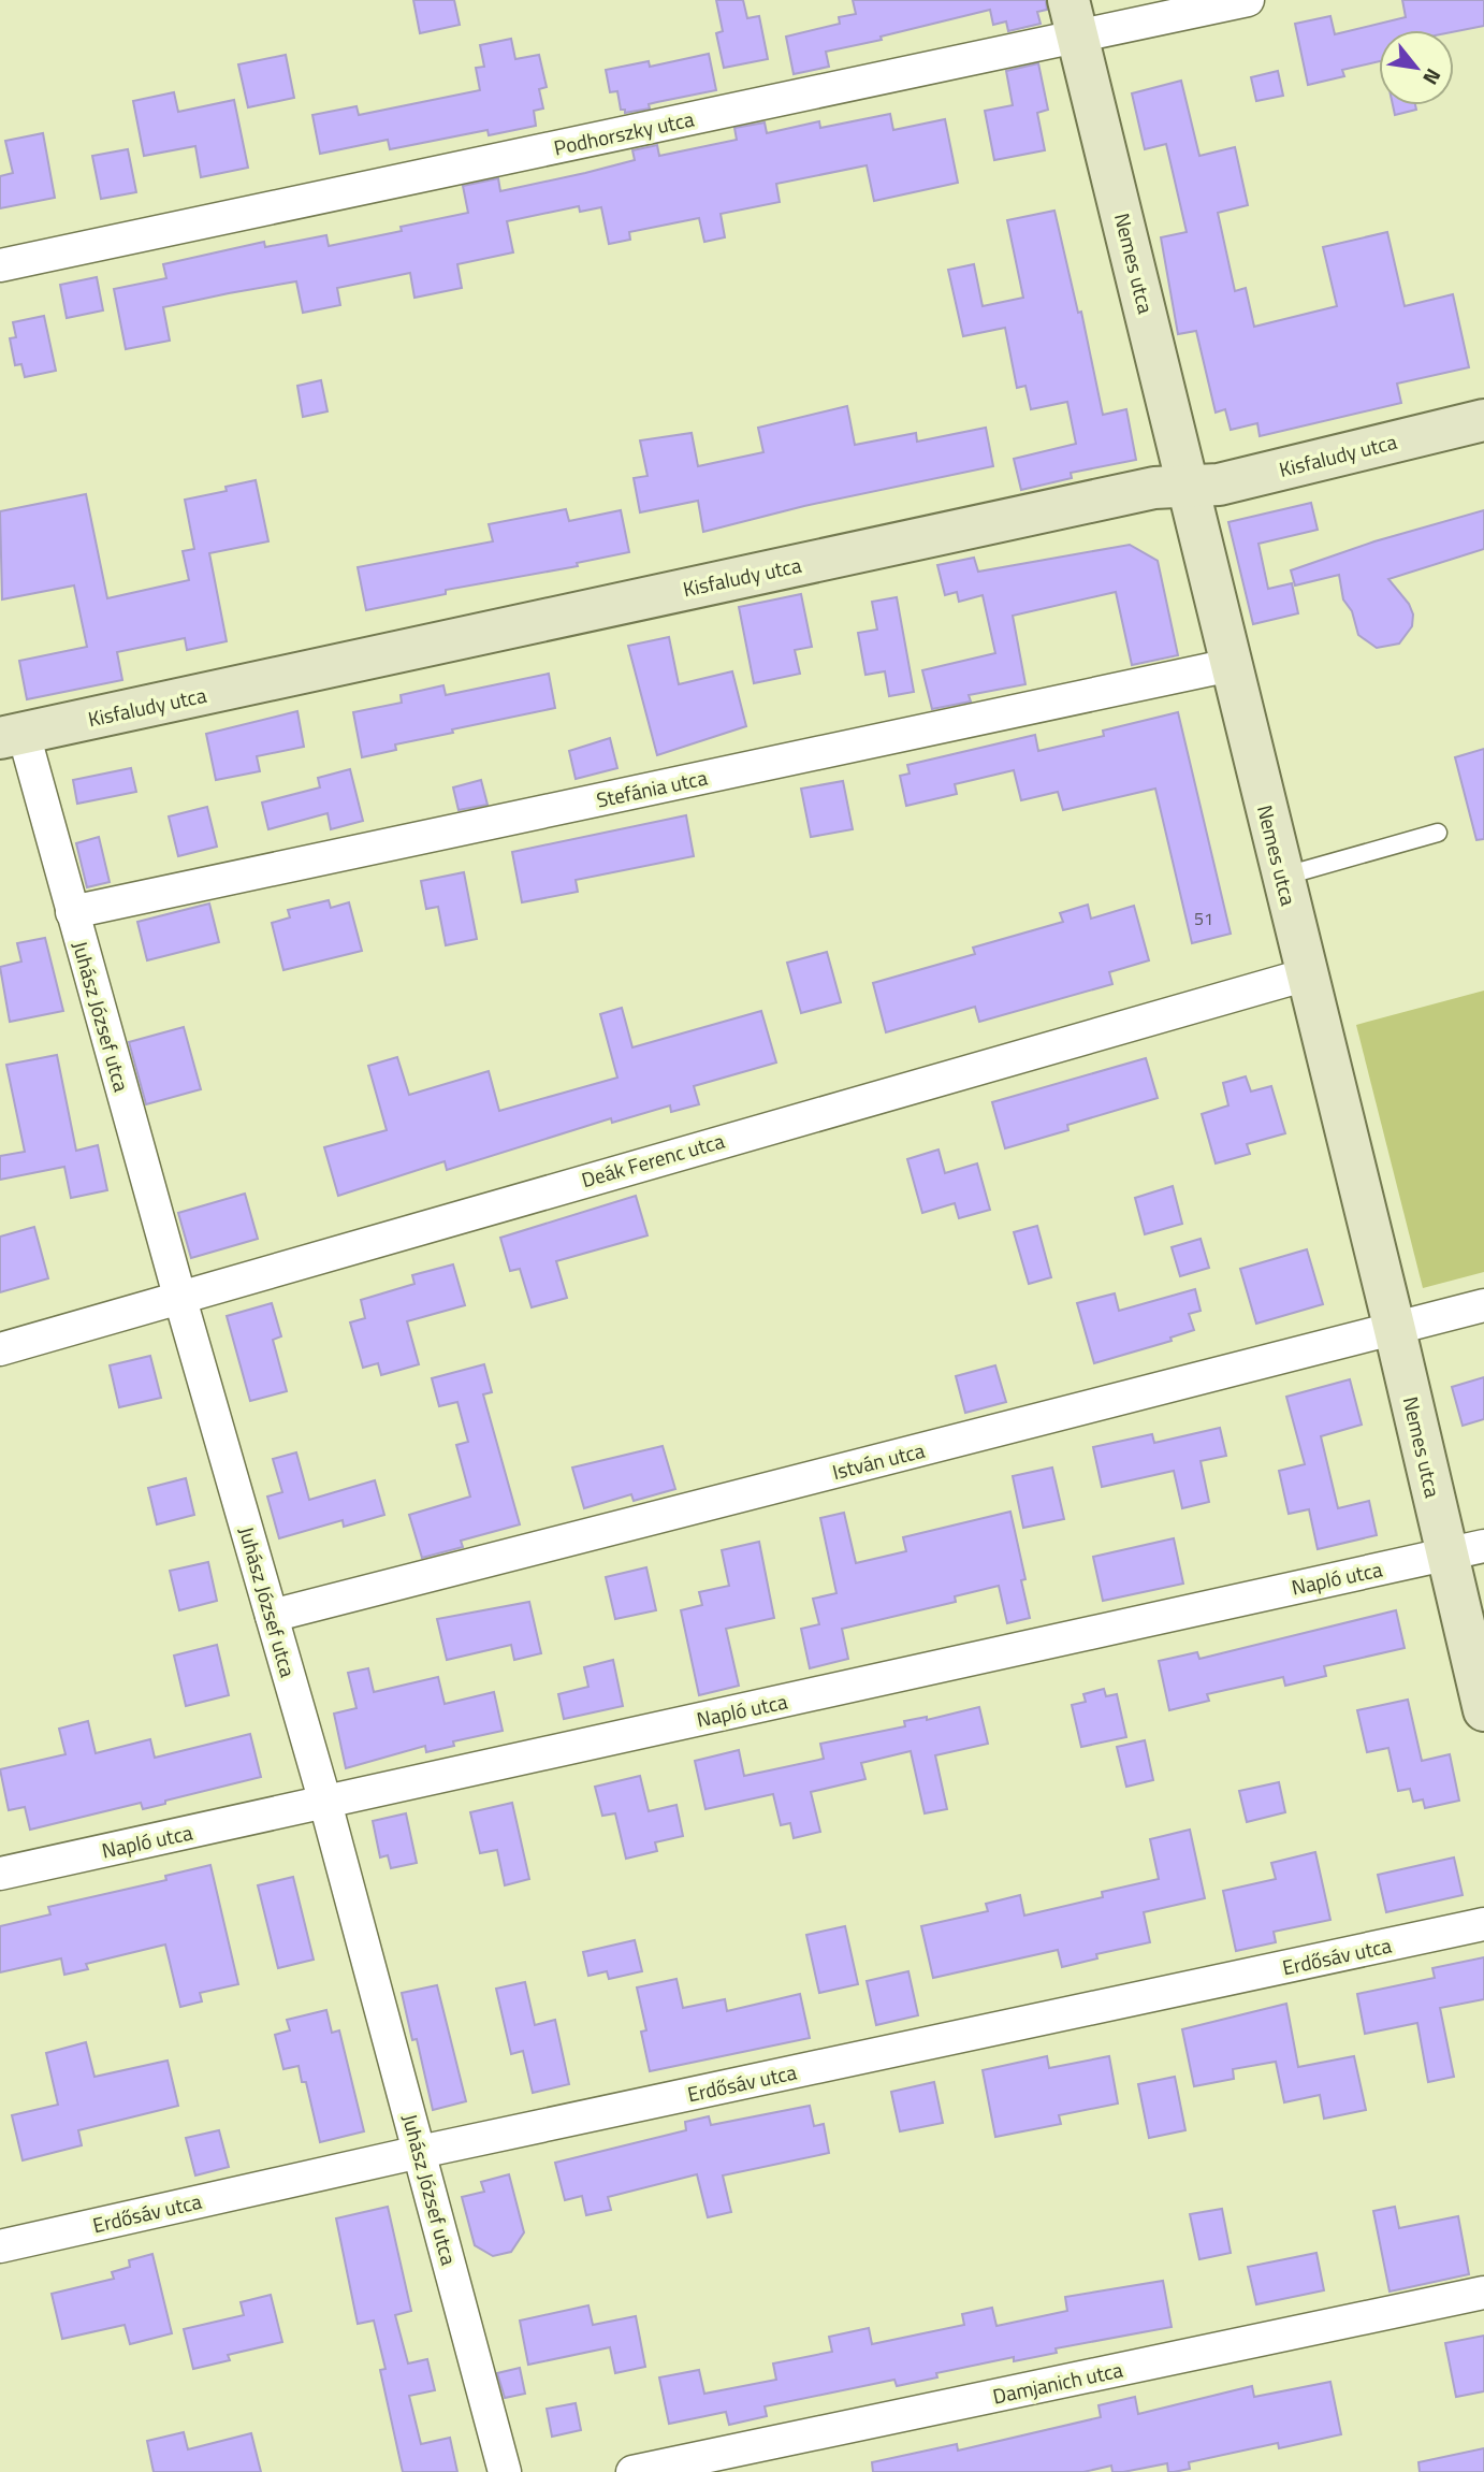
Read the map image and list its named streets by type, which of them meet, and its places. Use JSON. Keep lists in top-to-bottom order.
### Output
{
  "streets": {
    "street": [
      "Podhorszky utca",
      "Nemes utca",
      "Kisfaludy utca",
      "Stefánia utca",
      "Juhász József utca",
      "Deák Ferenc utca",
      "István utca",
      "Napló utca",
      "Erdősáv utca",
      "Damjanich utca"
    ]
  },
  "crossings": [
    ["Podhorszky utca", "Nemes utca"],
    ["Nemes utca", "Kisfaludy utca"],
    ["Nemes utca", "Stefánia utca"],
    ["Nemes utca", "Deák Ferenc utca"],
    ["Nemes utca", "István utca"],
    ["Nemes utca", "Napló utca"],
    ["Kisfaludy utca", "Juhász József utca"],
    ["Stefánia utca", "Juhász József utca"],
    ["Juhász József utca", "Deák Ferenc utca"],
    ["Juhász József utca", "István utca"],
    ["Juhász József utca", "Napló utca"],
    ["Juhász József utca", "Erdősáv utca"]
  ],
  "house_numbers": ["51"],
  "north": "bottom right"
}
